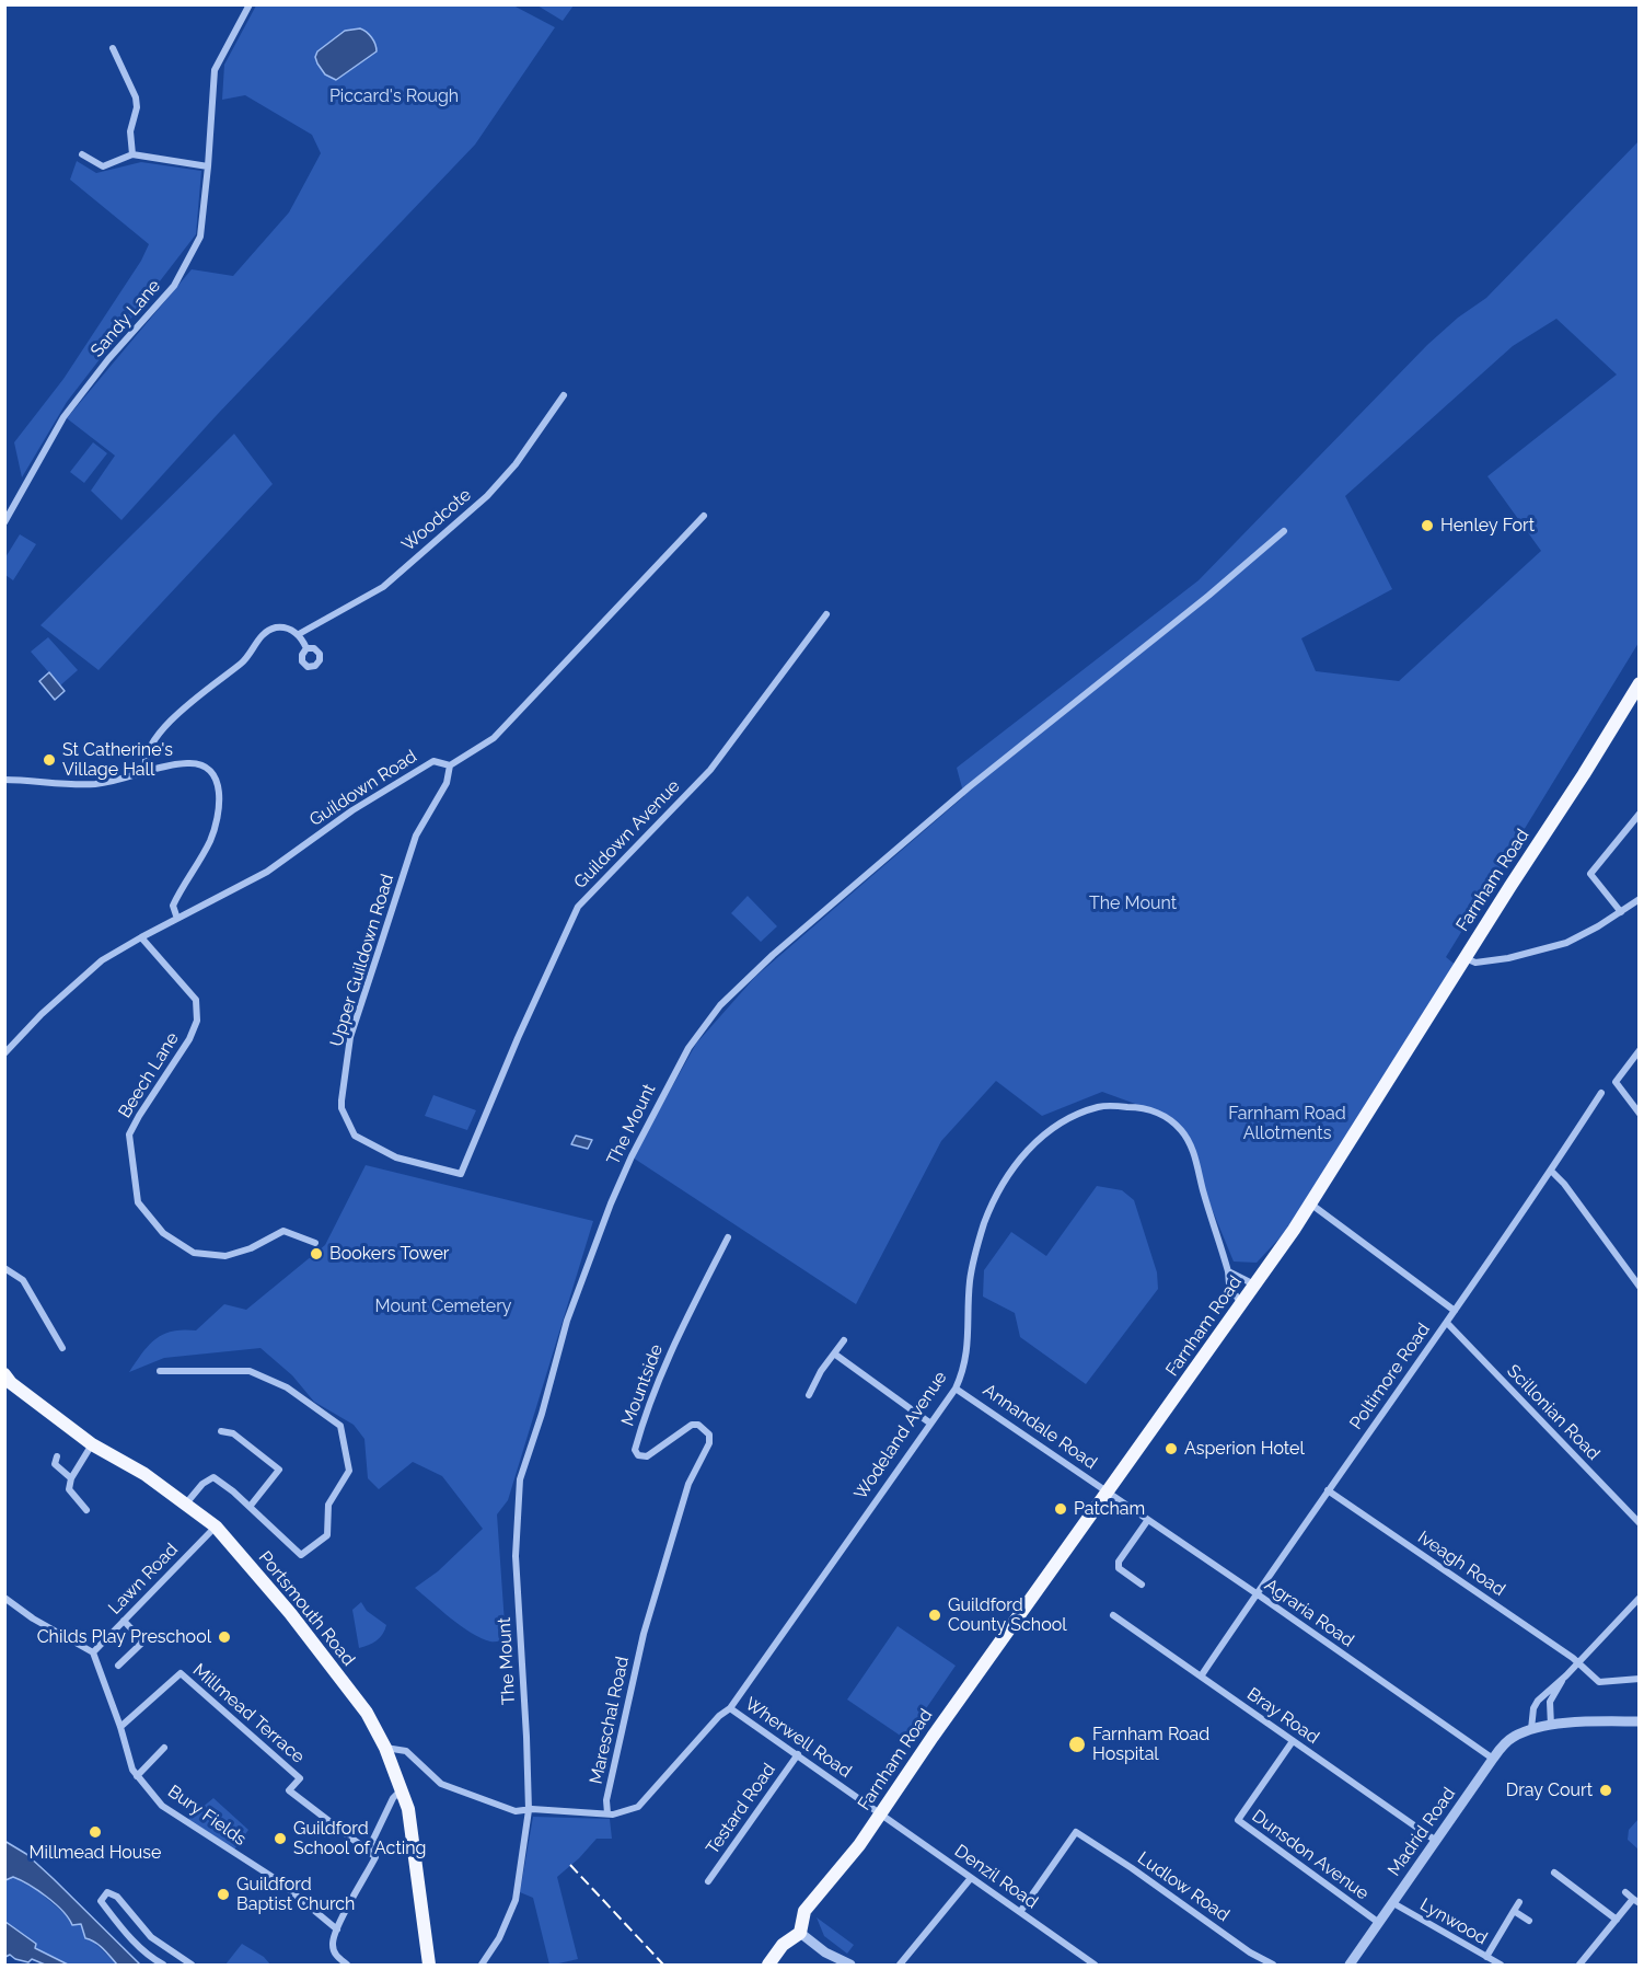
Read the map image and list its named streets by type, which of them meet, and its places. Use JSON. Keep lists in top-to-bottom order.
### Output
{
  "streets": {
    "main road": ["Farnham Road", "Portsmouth Road"],
    "street": [
      "Sandy Lane",
      "Woodcote",
      "Guildown Road",
      "Guildown Avenue",
      "Upper Guildown Road",
      "Beech Lane",
      "The Mount",
      "Poltimore Road",
      "Mountside",
      "Scillonian Road",
      "Annandale Road",
      "Wodeland Avenue",
      "Iveagh Road",
      "Lawn Road",
      "Agraria Road",
      "Millmead Terrace",
      "Bray Road",
      "Mareschal Road",
      "Wherwell Road",
      "Testard Road",
      "Bury Fields",
      "Madrid Road",
      "Dunsdon Avenue",
      "Denzil Road",
      "Ludlow Road",
      "Lynwood"
    ]
  },
  "crossings": [
    ["Guildown Road", "Upper Guildown Road"],
    ["Guildown Road", "Beech Lane"],
    ["Guildown Avenue", "Upper Guildown Road"],
    ["Farnham Road", "Annandale Road"],
    ["Farnham Road", "Wodeland Avenue"],
    ["Farnham Road", "Agraria Road"],
    ["Farnham Road", "Wherwell Road"],
    ["Farnham Road", "Denzil Road"],
    ["The Mount", "Wodeland Avenue"],
    ["Poltimore Road", "Scillonian Road"],
    ["Poltimore Road", "Iveagh Road"],
    ["Poltimore Road", "Agraria Road"],
    ["Poltimore Road", "Bray Road"],
    ["Mountside", "Mareschal Road"],
    ["Annandale Road", "Wodeland Avenue"],
    ["Annandale Road", "Agraria Road"],
    ["Wodeland Avenue", "Portsmouth Road"],
    ["Wodeland Avenue", "Mareschal Road"],
    ["Wodeland Avenue", "Wherwell Road"],
    ["Lawn Road", "Portsmouth Road"],
    ["Lawn Road", "Bury Fields"],
    ["Agraria Road", "Madrid Road"],
    ["Millmead Terrace", "Bury Fields"],
    ["Bray Road", "Madrid Road"],
    ["Bray Road", "Dunsdon Avenue"],
    ["Wherwell Road", "Testard Road"],
    ["Wherwell Road", "Denzil Road"],
    ["Madrid Road", "Dunsdon Avenue"],
    ["Madrid Road", "Lynwood"],
    ["Denzil Road", "Ludlow Road"]
  ],
  "parks": [
    "Piccard's Rough",
    "The Mount",
    "Farnham Road Allotments",
    "Mount Cemetery"
  ],
  "places": [
    "Henley Fort",
    "St Catherine's Village Hall",
    "Bookers Tower",
    "Asperion Hotel",
    "Patcham",
    "Guildford County School",
    "Childs Play Preschool",
    "Farnham Road Hospital",
    "Dray Court",
    "Millmead House",
    "Guildford School of Acting",
    "Guildford Baptist Church"
  ]
}
